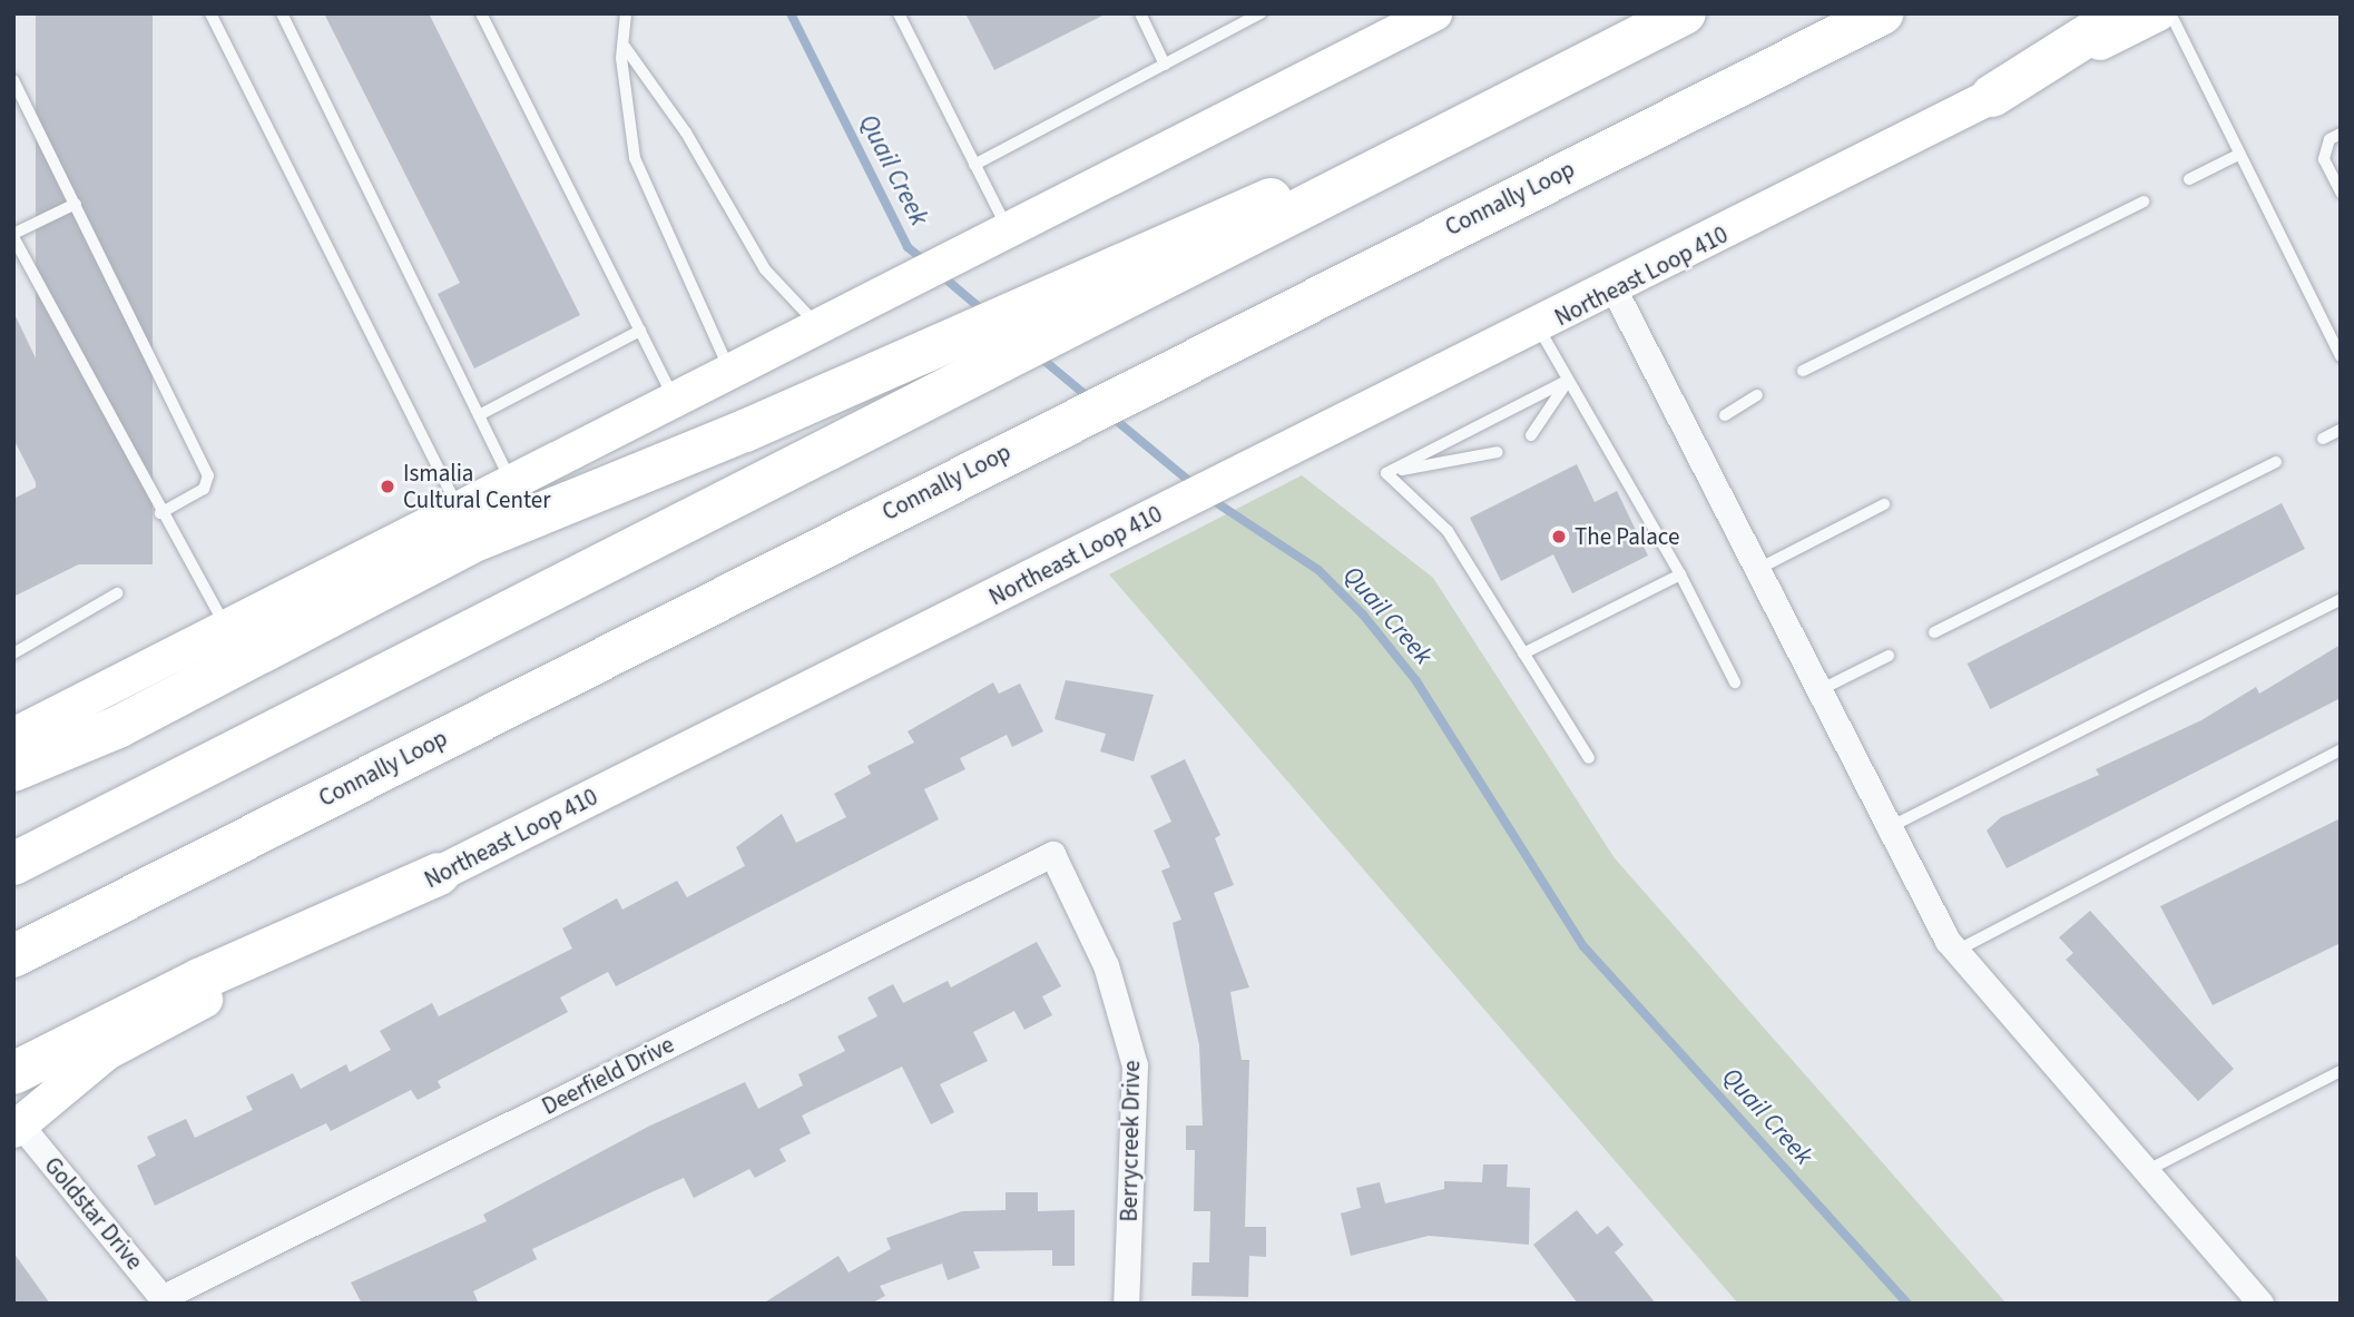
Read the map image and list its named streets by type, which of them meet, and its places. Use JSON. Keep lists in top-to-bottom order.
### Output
{
  "streets": {
    "highway": ["Connally Loop"],
    "main road": ["Northeast Loop 410"],
    "street": ["Deerfield Drive", "Berrycreek Drive", "Goldstar Drive"]
  },
  "crossings": [
    ["Northeast Loop 410", "Goldstar Drive"],
    ["Deerfield Drive", "Berrycreek Drive"],
    ["Deerfield Drive", "Goldstar Drive"]
  ],
  "water": ["Quail Creek"],
  "places": ["Ismalia Cultural Center", "The Palace"]
}
